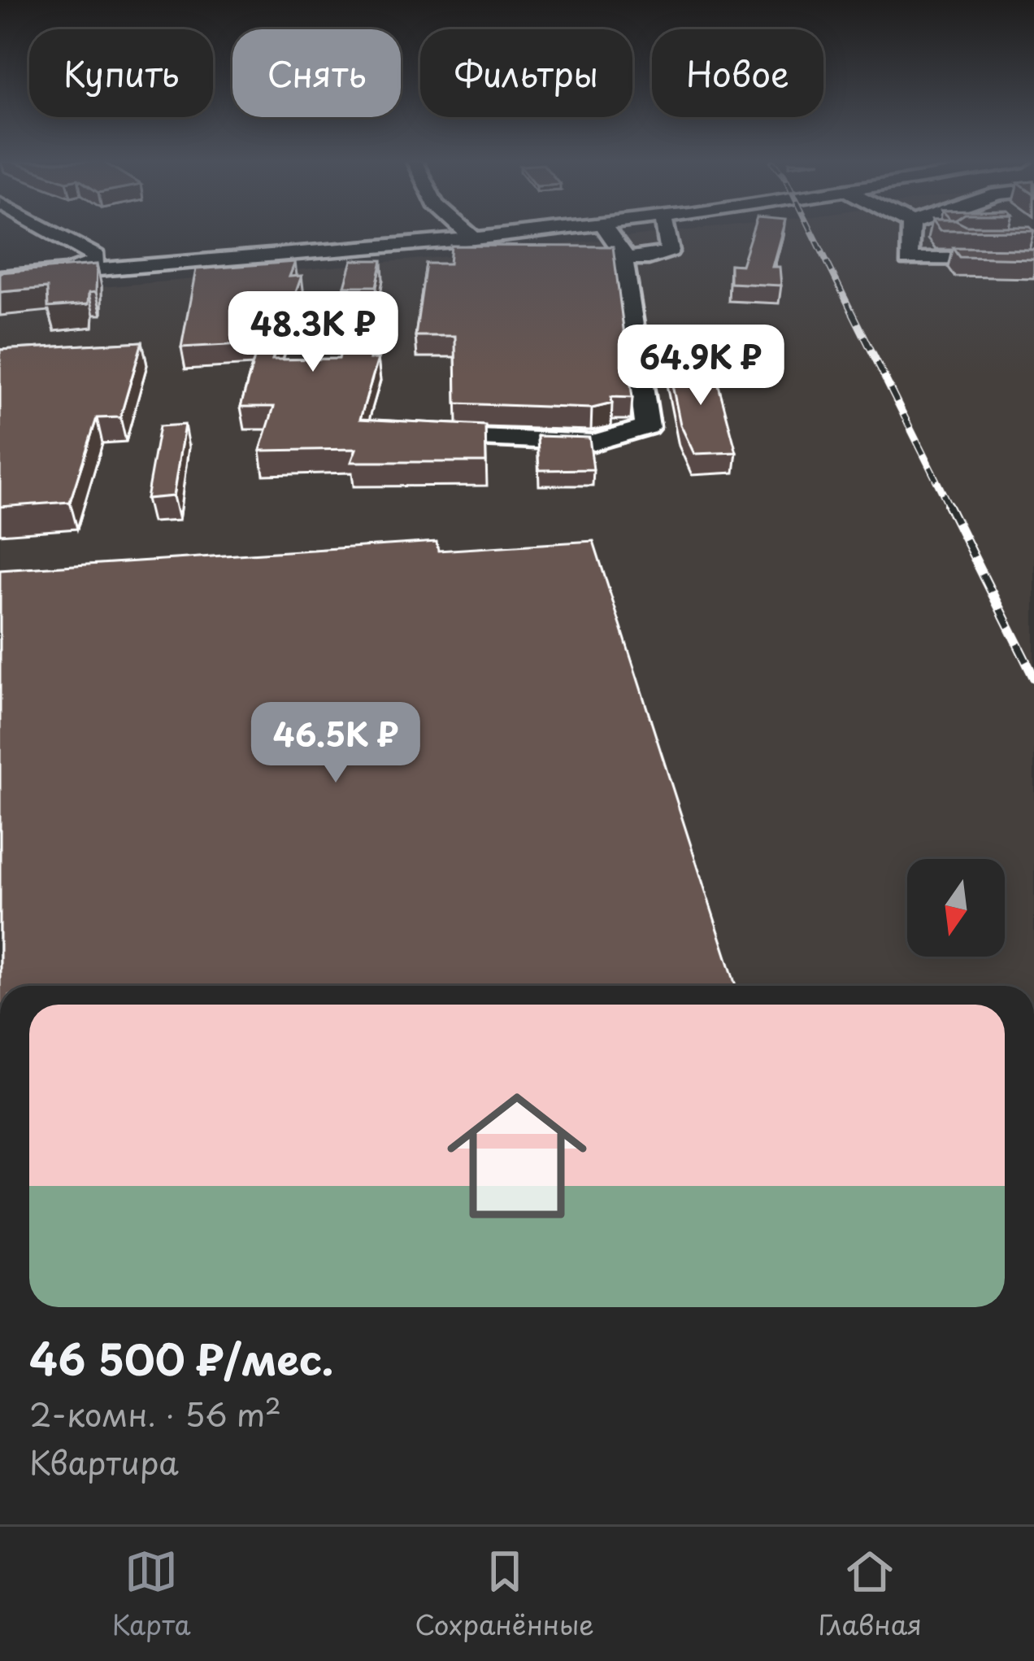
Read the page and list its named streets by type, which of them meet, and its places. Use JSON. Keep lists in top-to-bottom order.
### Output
{
  "north": "bottom",
  "page": {
    "chip": [
      "Купить",
      "Снять",
      "Фильтры",
      "Новое"
    ],
    "price": ["48.3K ₽", "64.9K ₽", "46.5K ₽"],
    "list": [
      {
        "name": "46 500 ₽/мес.",
        "note": "2-комн. · 56 m² · Квартира"
      }
    ],
    "tabs": ["Карта", "Сохранённые", "Главная"]
  }
}
